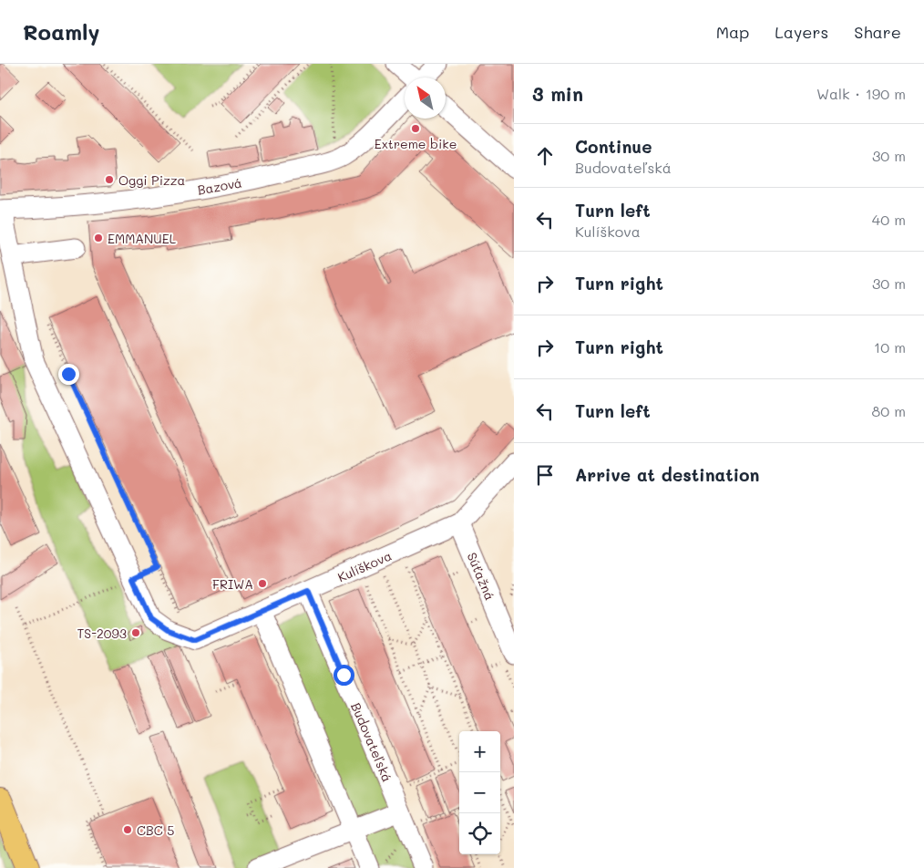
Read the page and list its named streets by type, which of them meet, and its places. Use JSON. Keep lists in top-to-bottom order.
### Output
{
  "streets": {
    "street": [
      "Bazová",
      "Kulíškova",
      "Súťažná",
      "Budovateľská"
    ]
  },
  "crossings": [
    ["Kulíškova", "Súťažná"],
    ["Kulíškova", "Budovateľská"]
  ],
  "places": [
    "Extreme bike",
    "Oggi Pizza",
    "EMMANUEL",
    "FRIWA",
    "TS-2093",
    "CBC 5"
  ],
  "north": "top left",
  "page": {
    "header": "Roamly",
    "nav": ["Map", "Layers", "Share"],
    "heading": ["3 min", "Walk · 190 m"],
    "list": [
      ["Continue", "Budovateľská", "30 m"],
      ["Turn left", "Kulíškova", "40 m"],
      ["Turn right", "30 m"],
      ["Turn right", "10 m"],
      ["Turn left", "80 m"],
      "Arrive at destination"
    ],
    "map_buttons": ["+", "−"]
  }
}
